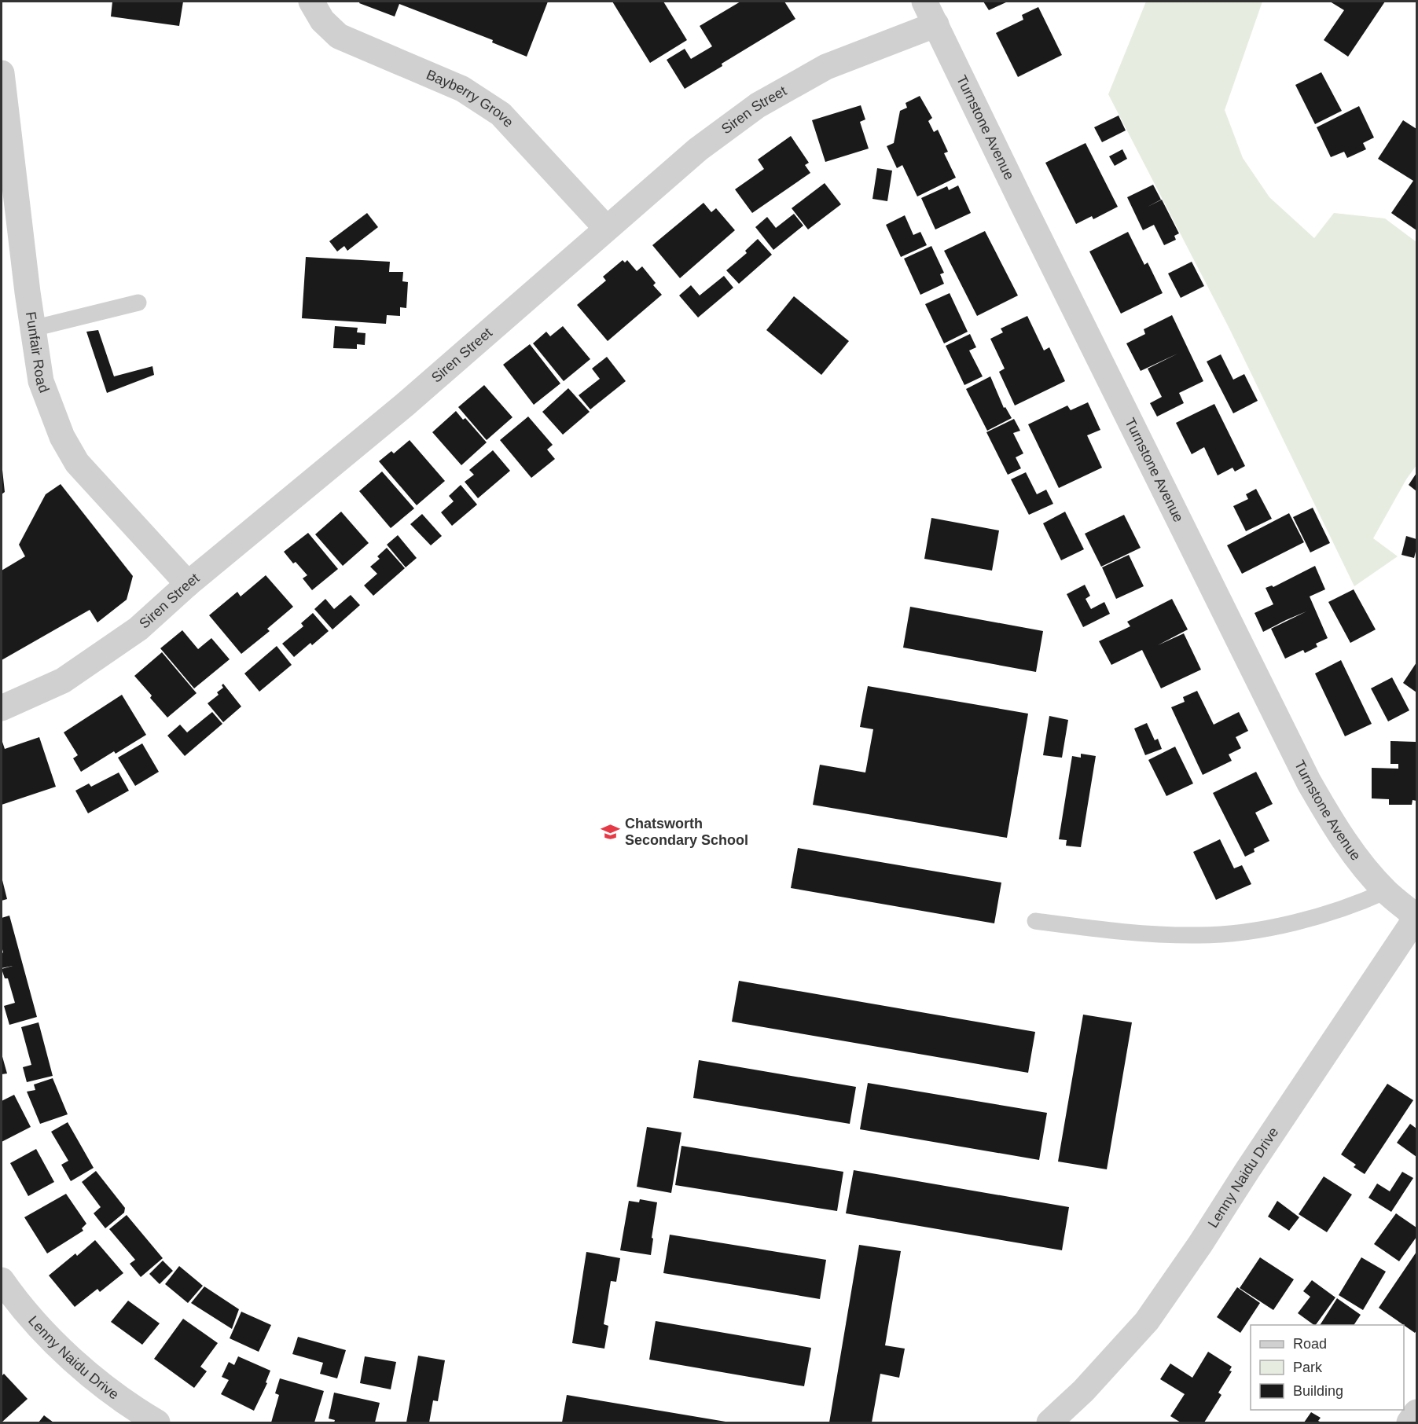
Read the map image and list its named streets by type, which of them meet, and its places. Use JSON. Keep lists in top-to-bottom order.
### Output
{
  "streets": {
    "street": [
      "Bayberry Grove",
      "Siren Street",
      "Turnstone Avenue",
      "Funfair Road",
      "Lenny Naidu Drive"
    ]
  },
  "crossings": [
    ["Bayberry Grove", "Siren Street"],
    ["Siren Street", "Turnstone Avenue"],
    ["Siren Street", "Funfair Road"],
    ["Turnstone Avenue", "Lenny Naidu Drive"]
  ],
  "places": {
    "school or university": ["Chatsworth Secondary School"]
  },
  "legend": ["Road", "Park", "Building"]
}
